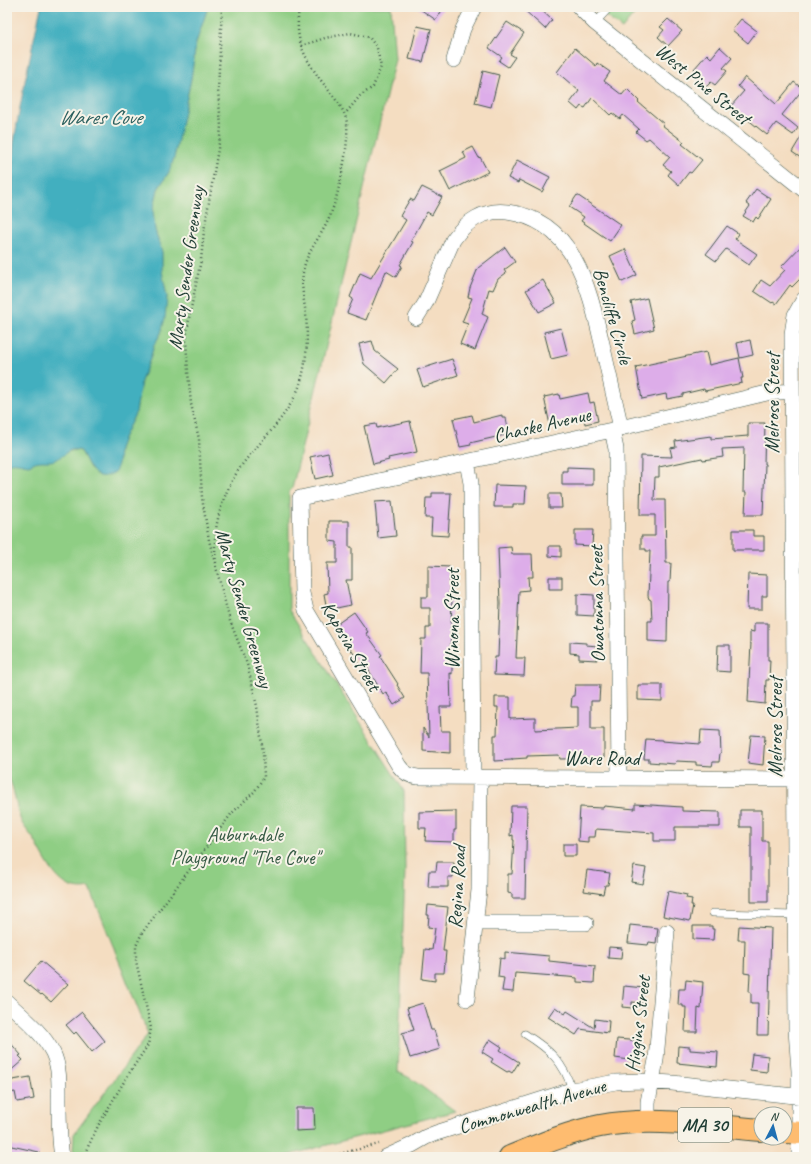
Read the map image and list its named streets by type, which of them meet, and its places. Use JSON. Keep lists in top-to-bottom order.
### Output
{
  "streets": {
    "main road": ["Commonwealth Avenue", "MA 30"],
    "street": [
      "West Pine Street",
      "Bencliffe Circle",
      "Melrose Street",
      "Chaske Avenue",
      "Owatonna Street",
      "Winona Street",
      "Kaposia Street",
      "Ware Road",
      "Regina Road",
      "Higgins Street"
    ],
    "path": ["Marty Sender Greenway"]
  },
  "crossings": [
    ["Bencliffe Circle", "Chaske Avenue"],
    ["Bencliffe Circle", "Owatonna Street"],
    ["Melrose Street", "Chaske Avenue"],
    ["Melrose Street", "Ware Road"],
    ["Melrose Street", "Commonwealth Avenue"],
    ["Chaske Avenue", "Owatonna Street"],
    ["Chaske Avenue", "Winona Street"],
    ["Chaske Avenue", "Kaposia Street"],
    ["Owatonna Street", "Ware Road"],
    ["Winona Street", "Ware Road"],
    ["Winona Street", "Regina Road"],
    ["Kaposia Street", "Ware Road"],
    ["Ware Road", "Regina Road"],
    ["Higgins Street", "Commonwealth Avenue"]
  ],
  "water": ["Wares Cove"],
  "parks": ["Auburndale Playground \"The Cove\""],
  "north": "top"
}
